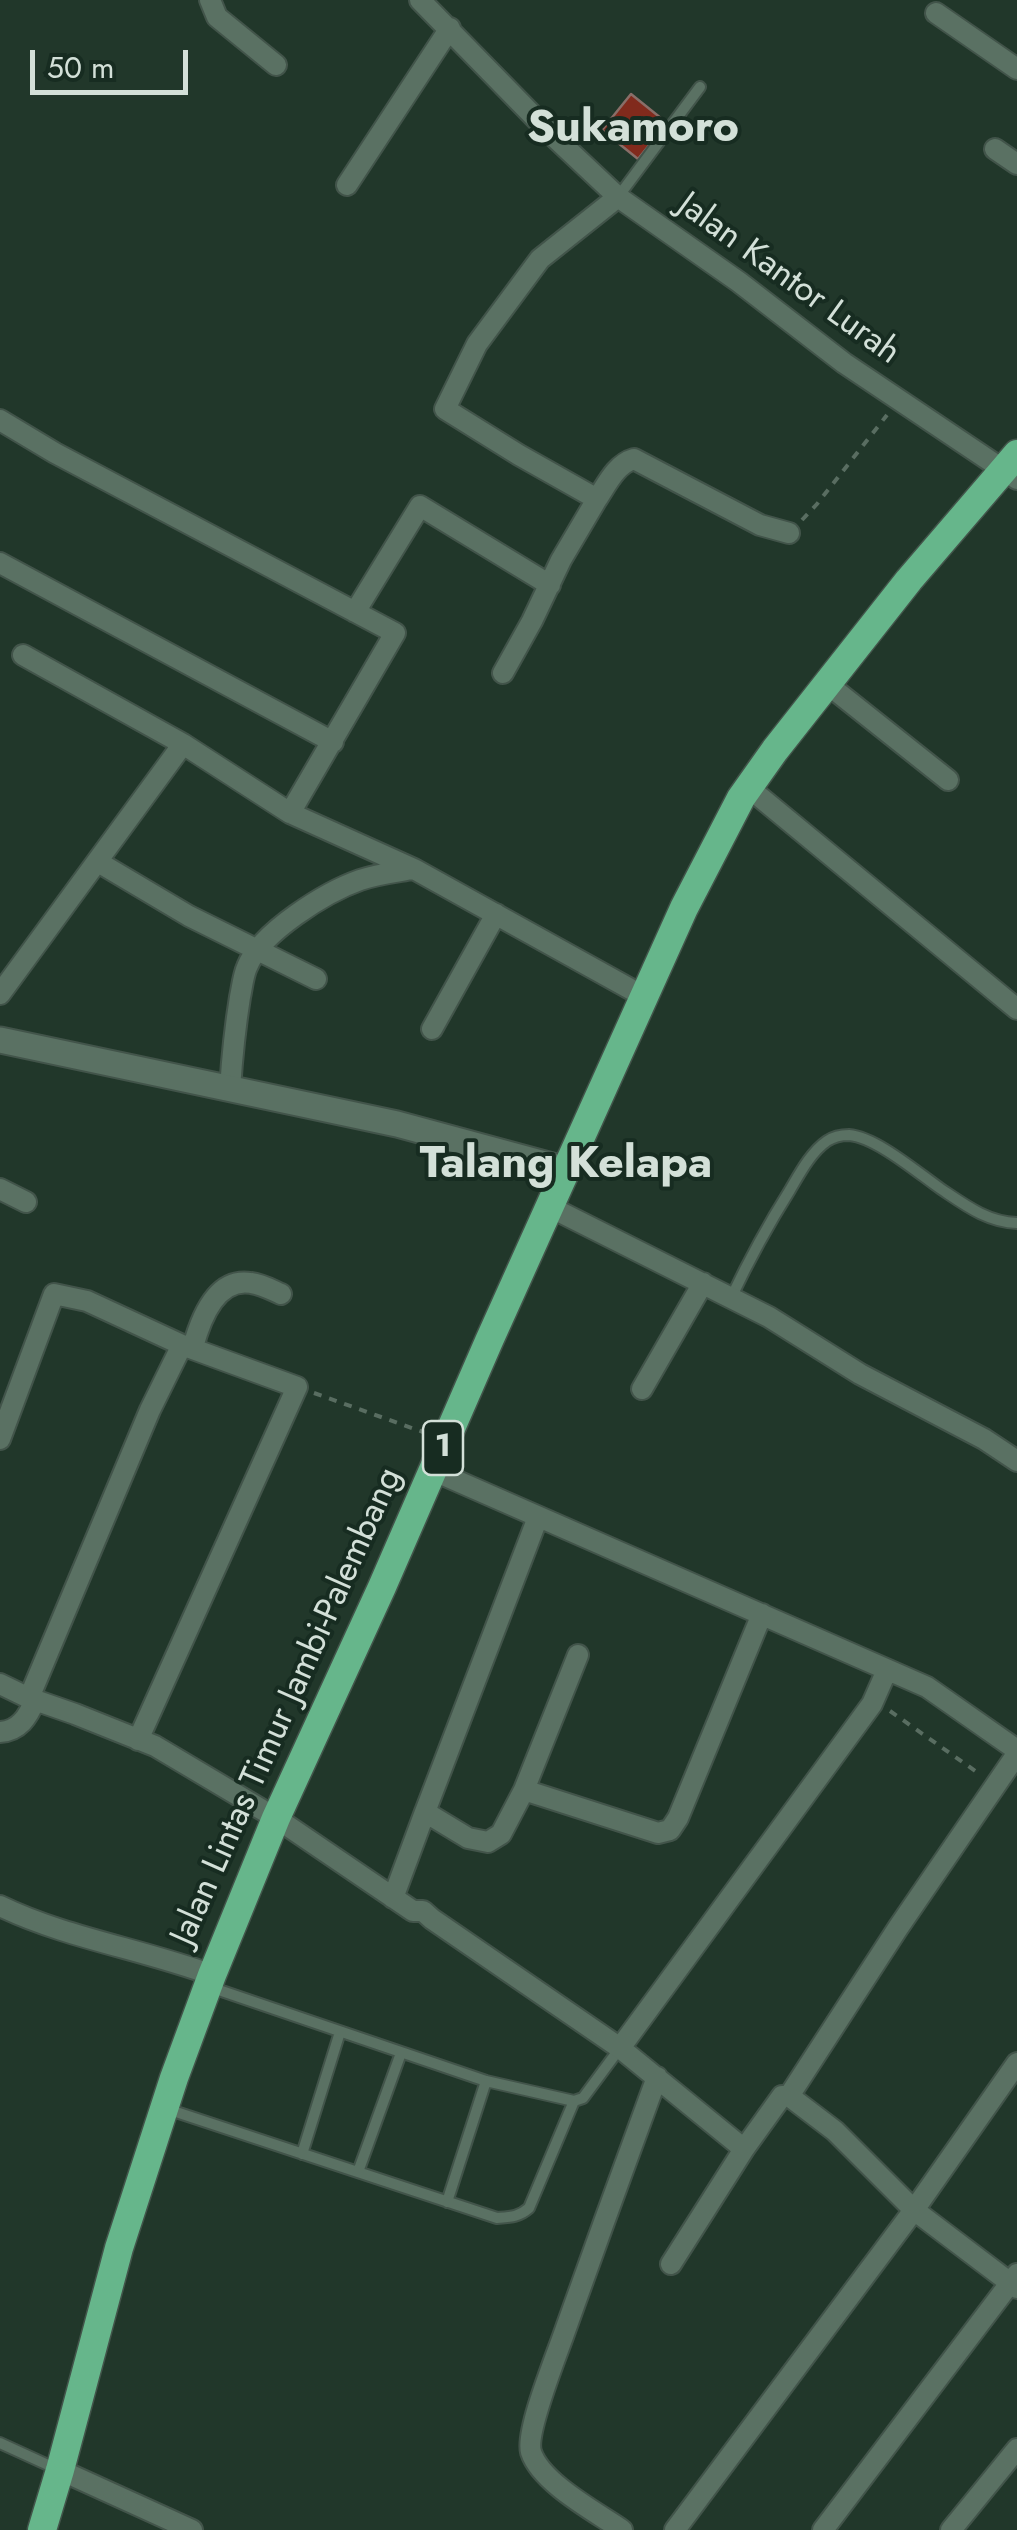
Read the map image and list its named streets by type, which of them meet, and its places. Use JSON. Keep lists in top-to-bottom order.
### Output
{
  "streets": {
    "highway": ["1", "Jalan Lintas Timur Jambi-Palembang"],
    "street": ["Jalan Kantor Lurah"]
  },
  "crossings": [
    ["Jalan Kantor Lurah", "Jalan Lintas Timur Jambi-Palembang"]
  ],
  "districts": ["Sukamoro", "Talang Kelapa"],
  "scale_bar": "50 m"
}
